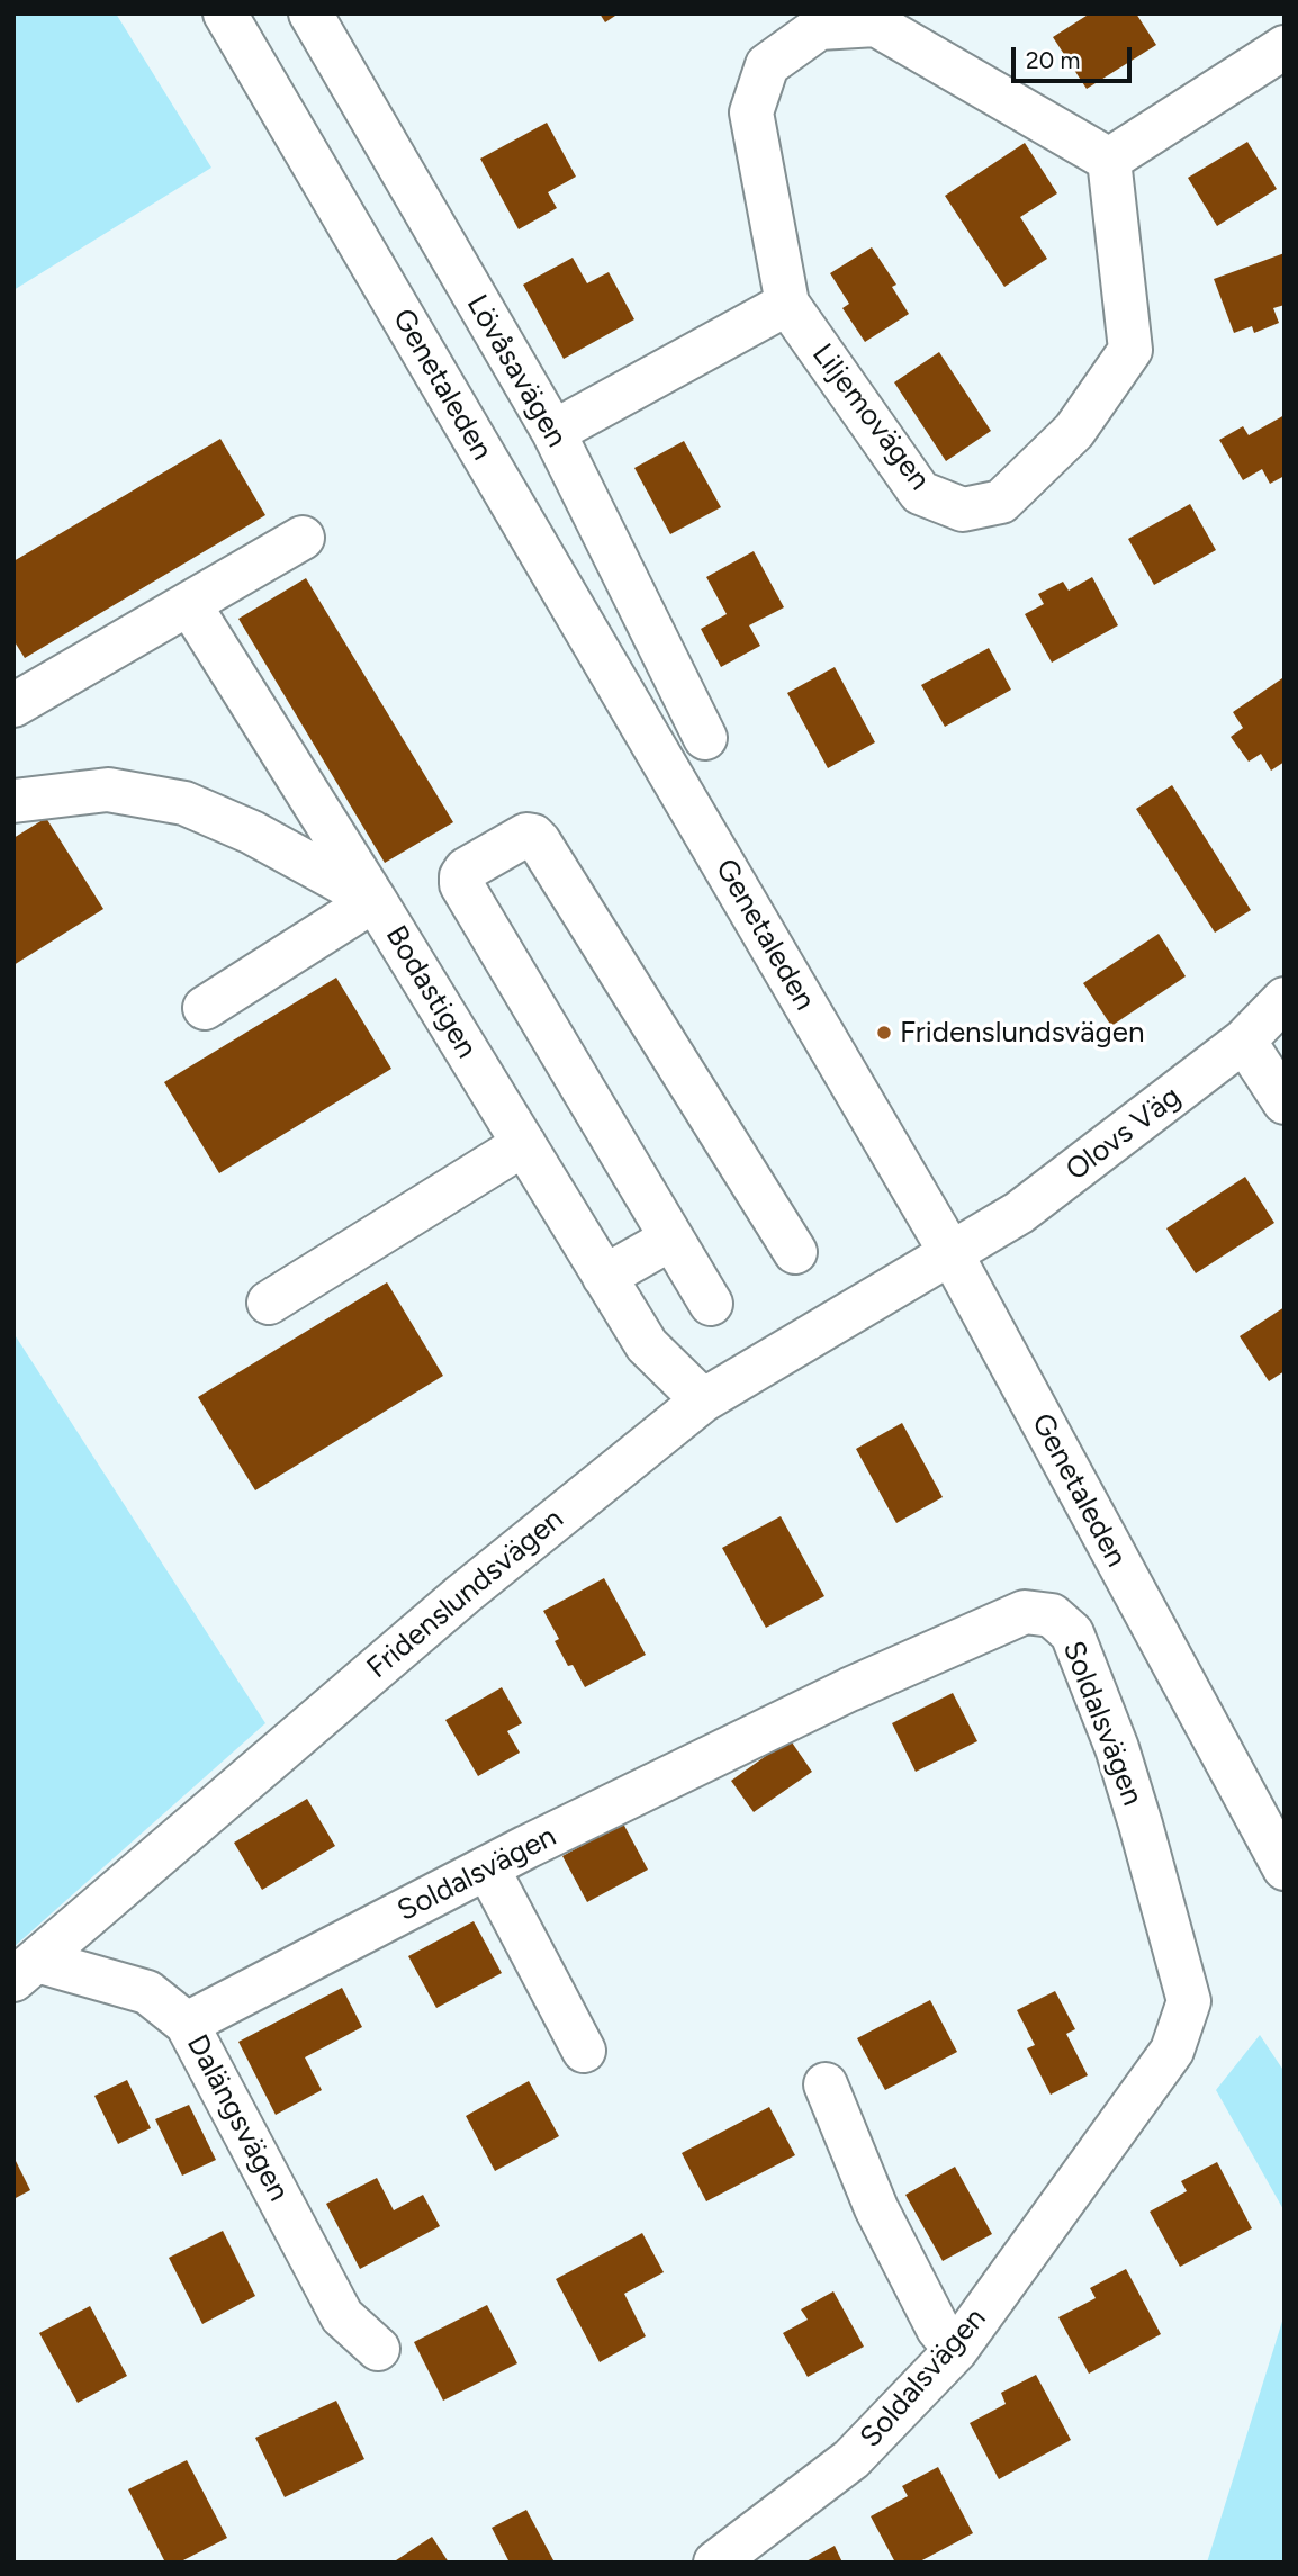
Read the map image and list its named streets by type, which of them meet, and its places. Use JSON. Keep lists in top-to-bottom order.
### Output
{
  "streets": {
    "street": [
      "Lövåsavägen",
      "Genetaleden",
      "Liljemovägen",
      "Bodastigen",
      "Olovs Väg",
      "Fridenslundsvägen",
      "Soldalsvägen",
      "Dalängsvägen"
    ]
  },
  "crossings": [
    ["Genetaleden", "Olovs Väg"],
    ["Genetaleden", "Fridenslundsvägen"],
    ["Bodastigen", "Fridenslundsvägen"],
    ["Olovs Väg", "Fridenslundsvägen"],
    ["Fridenslundsvägen", "Dalängsvägen"],
    ["Soldalsvägen", "Dalängsvägen"]
  ],
  "places": ["Fridenslundsvägen"],
  "scale_bar": "20 m"
}
